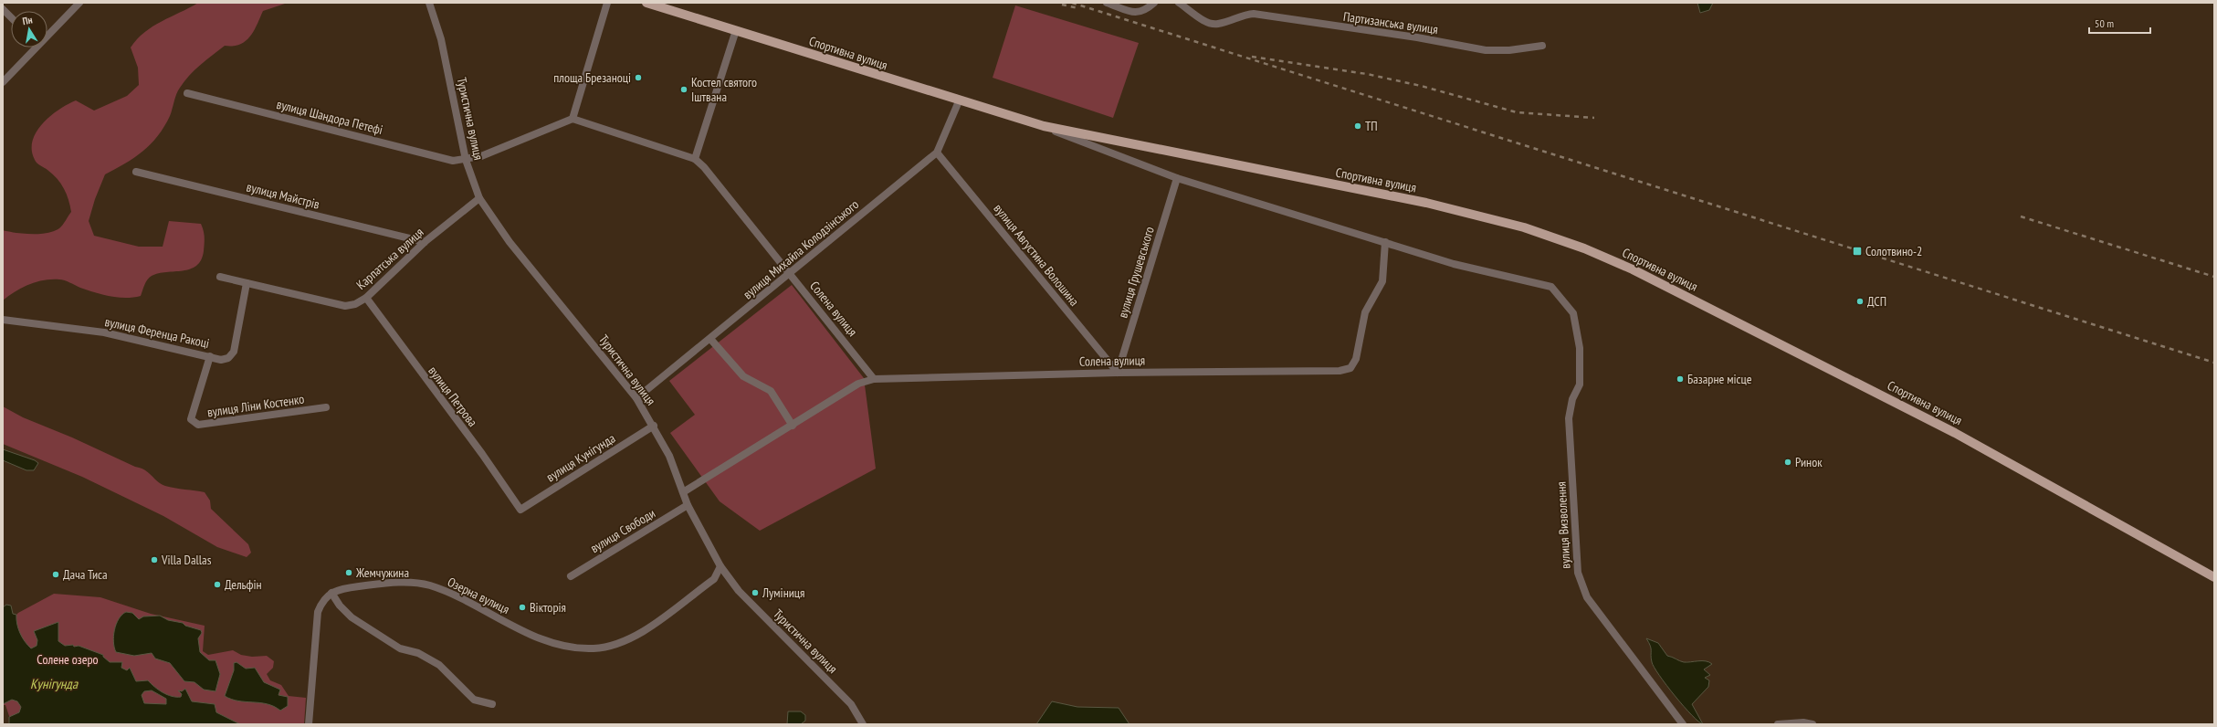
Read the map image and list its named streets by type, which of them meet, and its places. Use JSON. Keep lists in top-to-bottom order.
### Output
{
  "streets": {
    "main road": ["Спортивна вулиця"],
    "street": [
      "Партизанська вулиця",
      "вулиця Шандора Петефі",
      "Туристична вулиця",
      "вулиця Майстрів",
      "вулиця Михайла Колодзінського",
      "вулиця Августина Волошина",
      "Карпатська вулиця",
      "вулиця Грушевського",
      "Солена вулиця",
      "вулиця Ференца Ракоці",
      "вулиця Петрова",
      "вулиця Ліни Костенко",
      "вулиця Кунігунда",
      "вулиця Визволення",
      "вулиця Свободи",
      "Озерна вулиця"
    ]
  },
  "crossings": [
    ["Спортивна вулиця", "вулиця Михайла Колодзінського"],
    ["Спортивна вулиця", "вулиця Грушевського"],
    ["Спортивна вулиця", "Солена вулиця"],
    ["Спортивна вулиця", "вулиця Визволення"],
    ["вулиця Шандора Петефі", "Туристична вулиця"],
    ["Туристична вулиця", "вулиця Михайла Колодзінського"],
    ["Туристична вулиця", "Карпатська вулиця"],
    ["Туристична вулиця", "вулиця Кунігунда"],
    ["Туристична вулиця", "вулиця Свободи"],
    ["Туристична вулиця", "Озерна вулиця"],
    ["вулиця Майстрів", "Карпатська вулиця"],
    ["вулиця Михайла Колодзінського", "вулиця Августина Волошина"],
    ["вулиця Михайла Колодзінського", "Солена вулиця"],
    ["вулиця Августина Волошина", "вулиця Грушевського"],
    ["вулиця Августина Волошина", "Солена вулиця"],
    ["Карпатська вулиця", "вулиця Ференца Ракоці"],
    ["Карпатська вулиця", "вулиця Петрова"],
    ["вулиця Грушевського", "Солена вулиця"],
    ["вулиця Ференца Ракоці", "вулиця Ліни Костенко"],
    ["вулиця Петрова", "вулиця Кунігунда"]
  ],
  "water": ["Кунігунда"],
  "parks": ["Солене озеро"],
  "places": {
    "other": [
      "площа Брезаноці",
      "Костел святого Іштвана",
      "ТП",
      "ДСП",
      "Базарне місце",
      "Ринок",
      "Villa Dallas",
      "Жемчужина",
      "Дача Тиса",
      "Дельфін",
      "Луміниця",
      "Вікторія"
    ],
    "transit": ["Солотвино-2"]
  },
  "scale_bar": "50 m",
  "north": "top"
}
